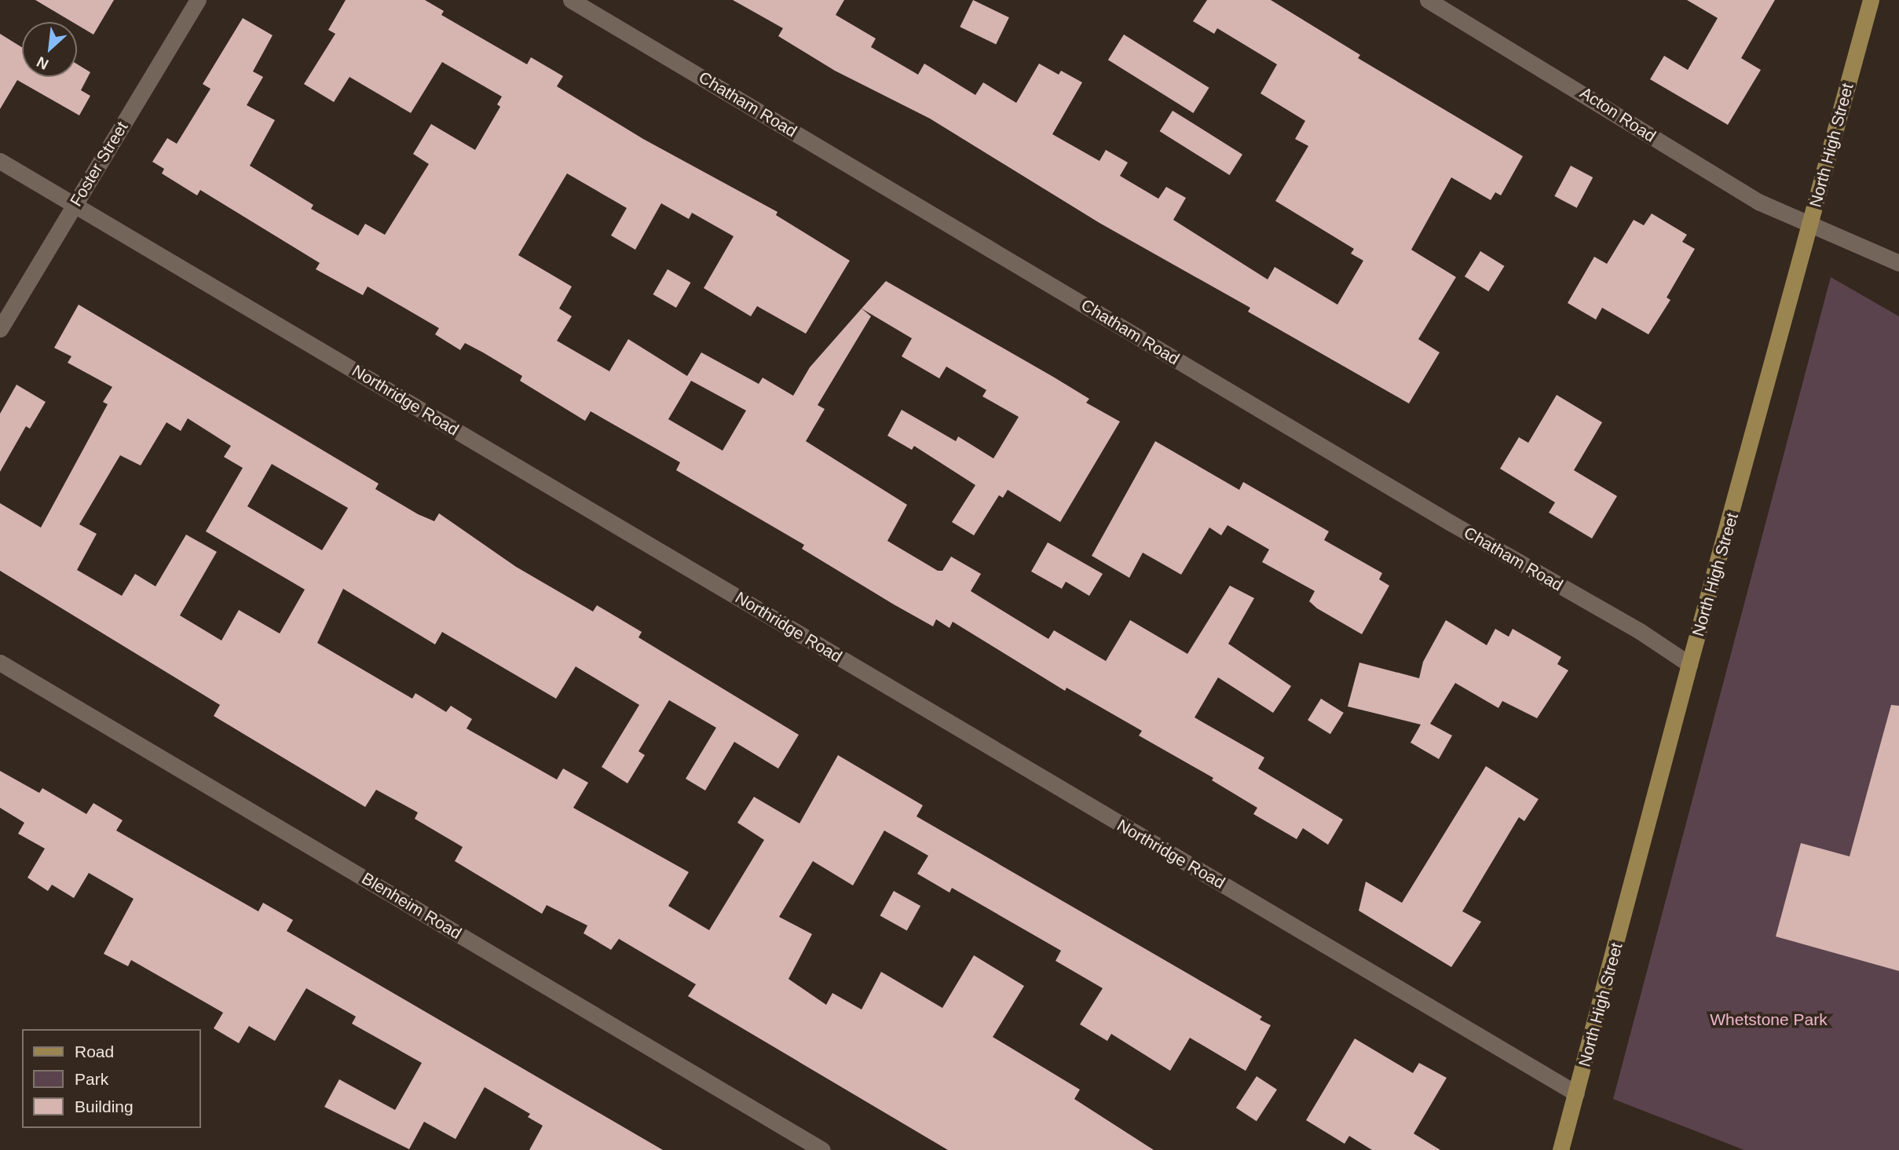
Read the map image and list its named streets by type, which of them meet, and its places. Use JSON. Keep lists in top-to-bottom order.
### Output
{
  "streets": {
    "main road": ["North High Street"],
    "street": [
      "Chatham Road",
      "Acton Road",
      "Foster Street",
      "Northridge Road",
      "Blenheim Road"
    ]
  },
  "crossings": [
    ["Chatham Road", "North High Street"],
    ["Acton Road", "North High Street"],
    ["North High Street", "Northridge Road"],
    ["Foster Street", "Northridge Road"]
  ],
  "parks": ["Whetstone Park"],
  "legend": ["Road", "Park", "Building"],
  "north": "bottom left"
}
